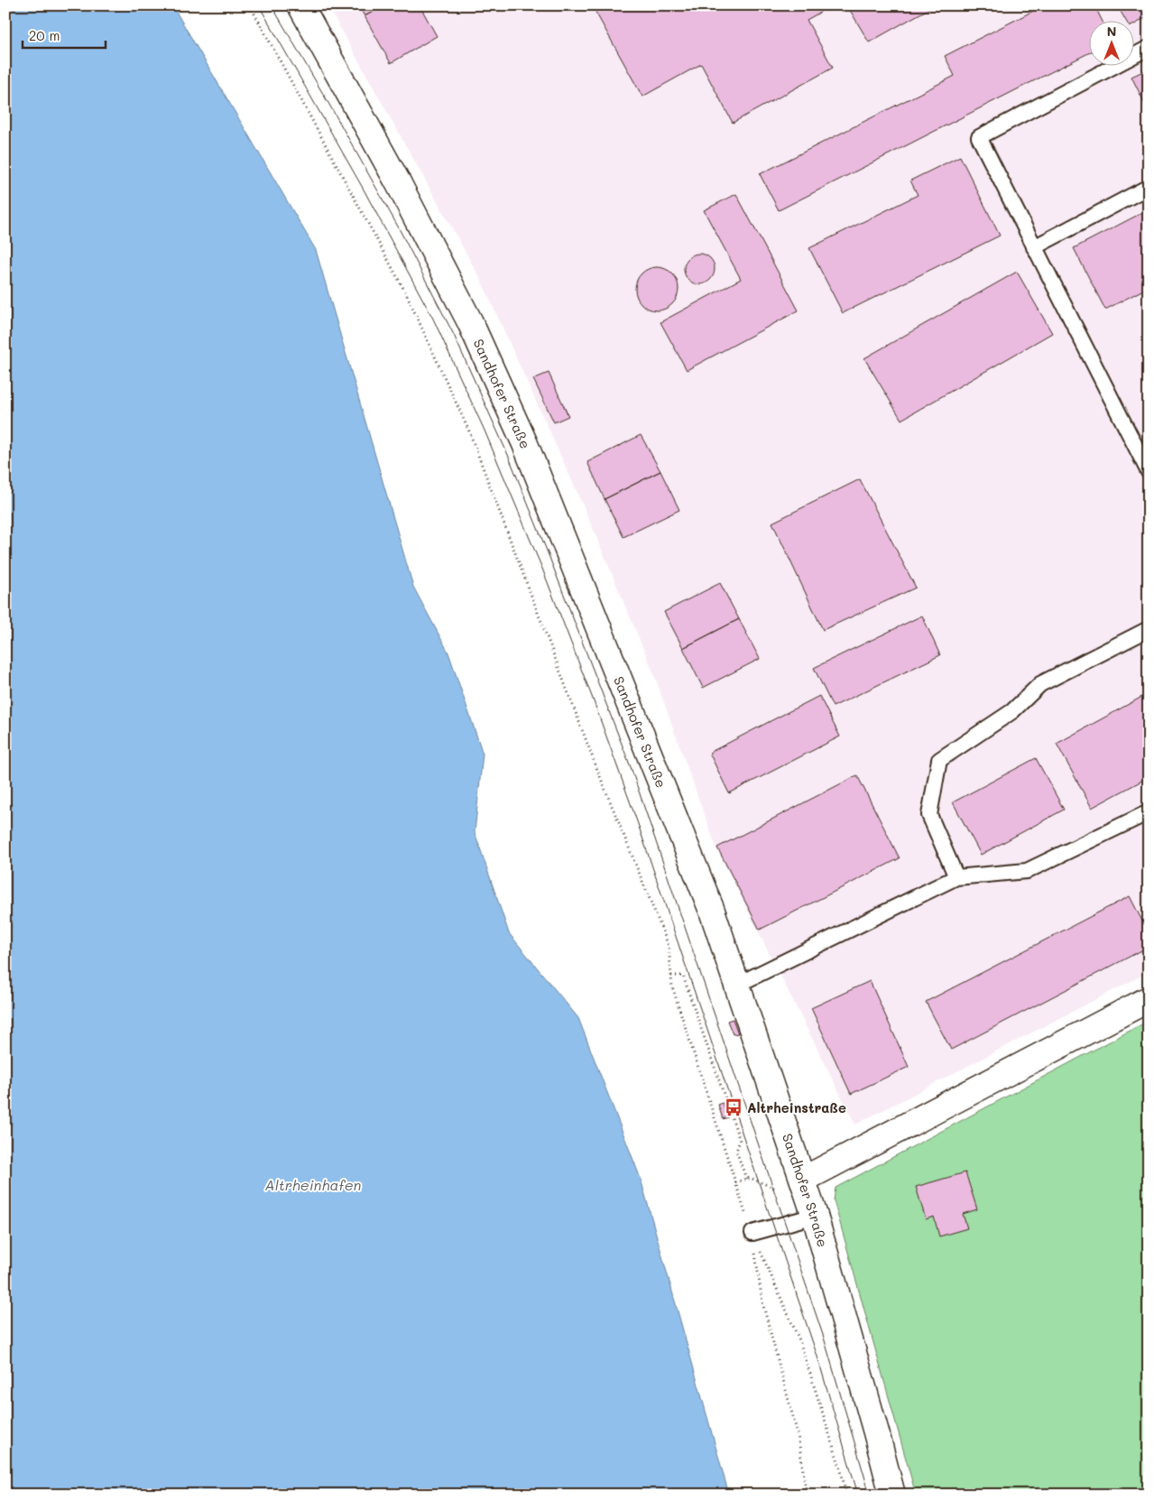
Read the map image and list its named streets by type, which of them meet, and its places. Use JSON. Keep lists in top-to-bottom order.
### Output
{
  "streets": {
    "street": ["Sandhofer Straße"]
  },
  "water": ["Altrheinhafen"],
  "places": {
    "bus stop": ["Altrheinstraße"]
  },
  "scale_bar": "20 m",
  "north": "top"
}
